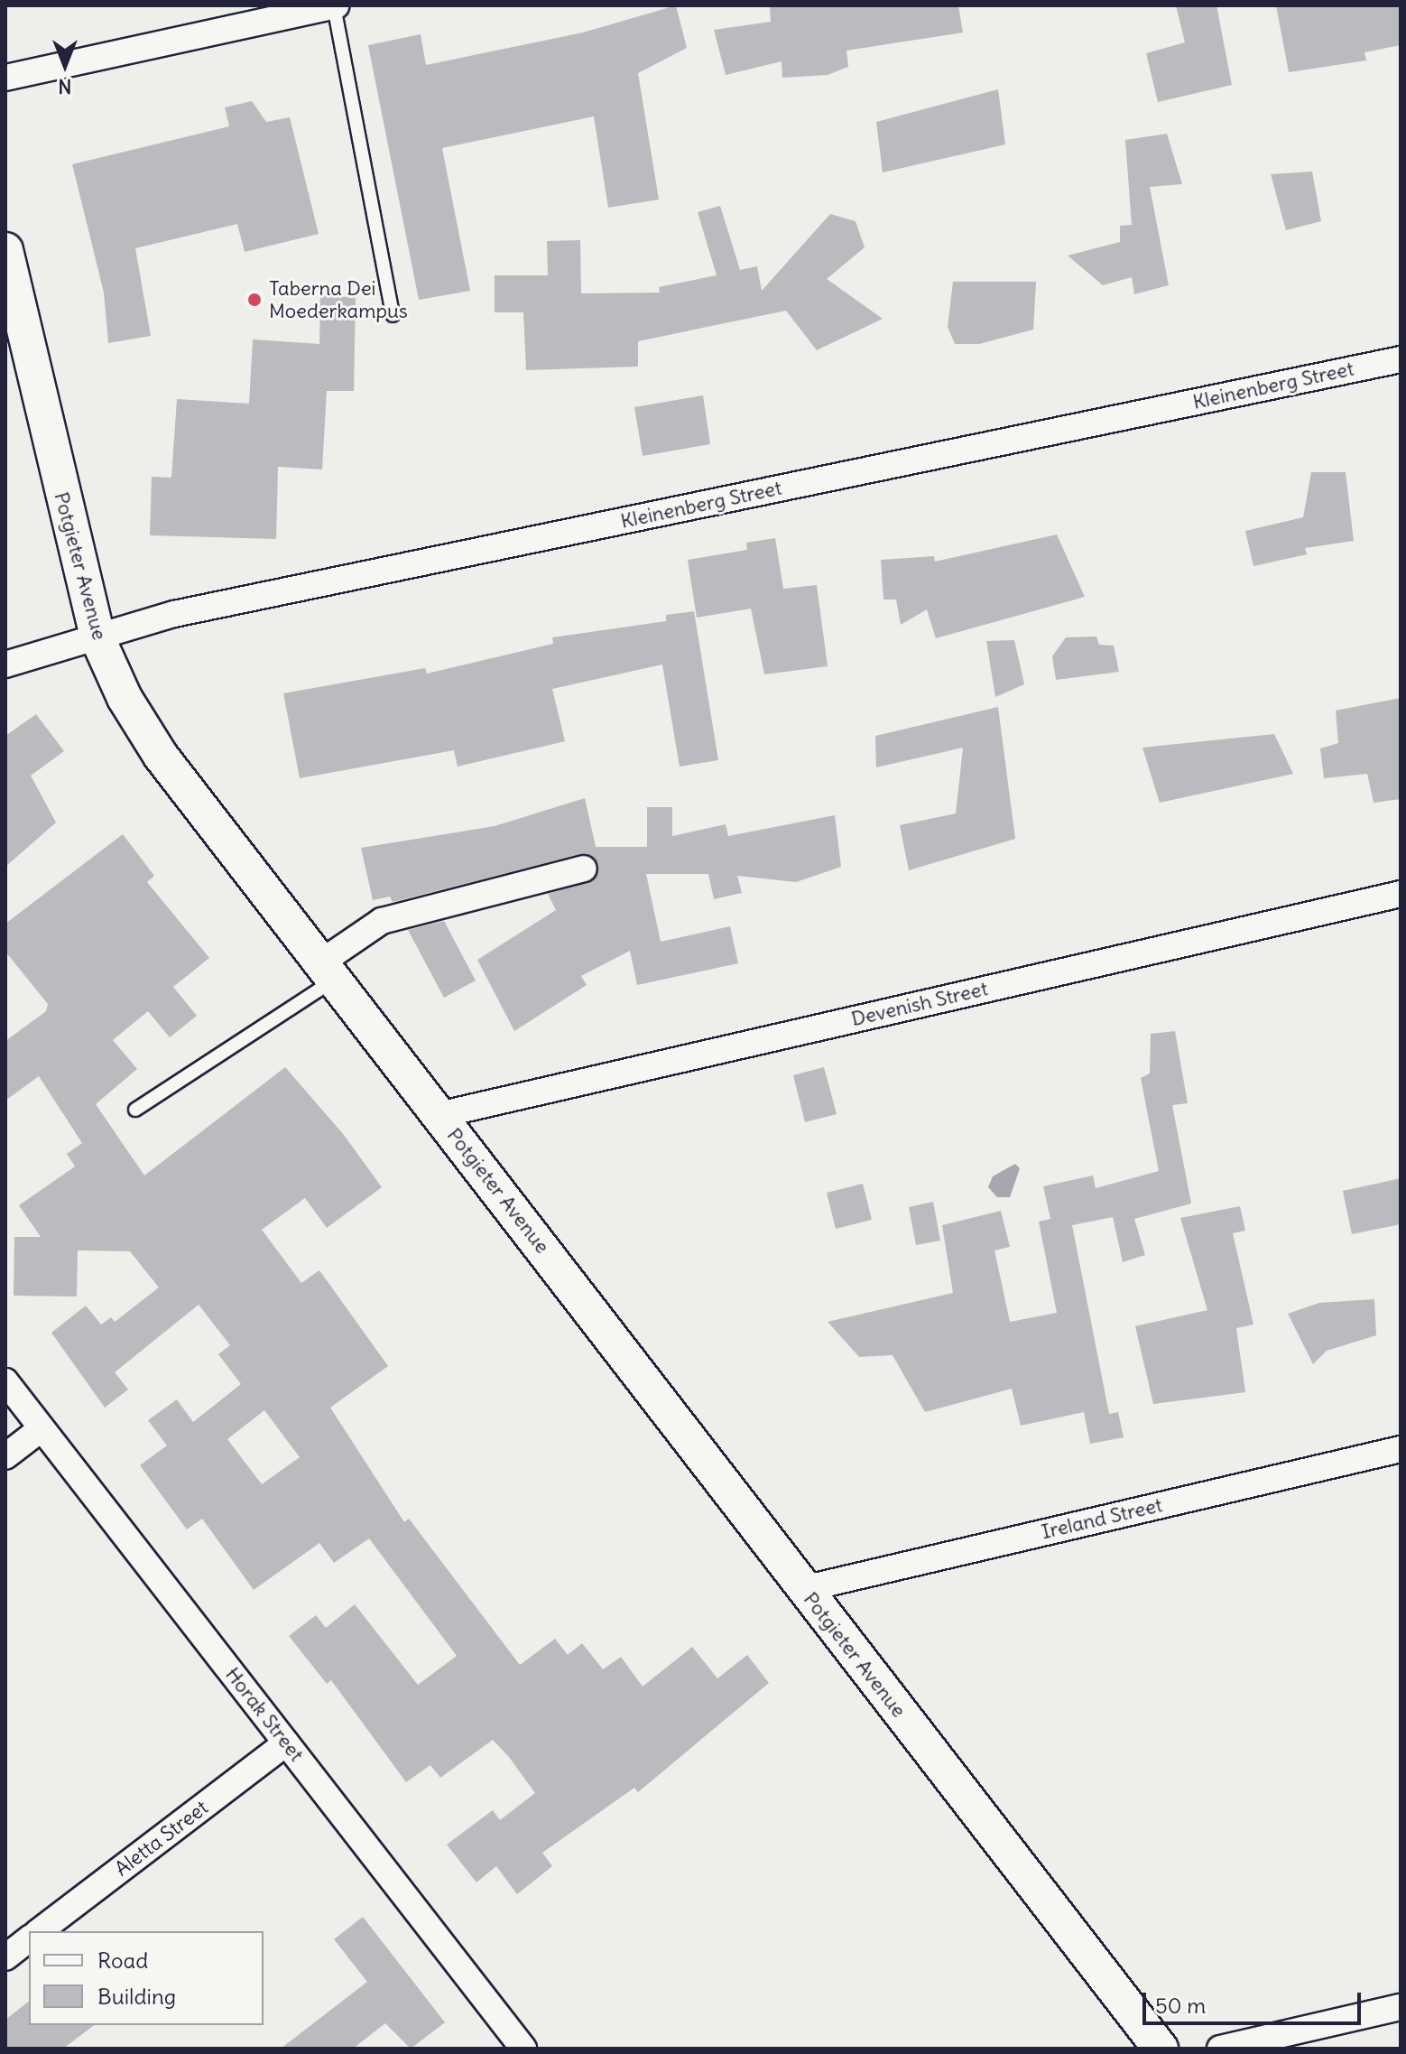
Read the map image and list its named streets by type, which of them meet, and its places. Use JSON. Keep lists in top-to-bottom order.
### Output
{
  "streets": {
    "street": [
      "Kleinenberg Street",
      "Potgieter Avenue",
      "Devenish Street",
      "Ireland Street",
      "Horak Street",
      "Aletta Street"
    ]
  },
  "crossings": [
    ["Kleinenberg Street", "Potgieter Avenue"],
    ["Potgieter Avenue", "Devenish Street"],
    ["Potgieter Avenue", "Ireland Street"],
    ["Horak Street", "Aletta Street"]
  ],
  "places": ["Taberna Dei Moederkampus"],
  "legend": ["Road", "Building"],
  "scale_bar": "50 m",
  "north": "bottom"
}
